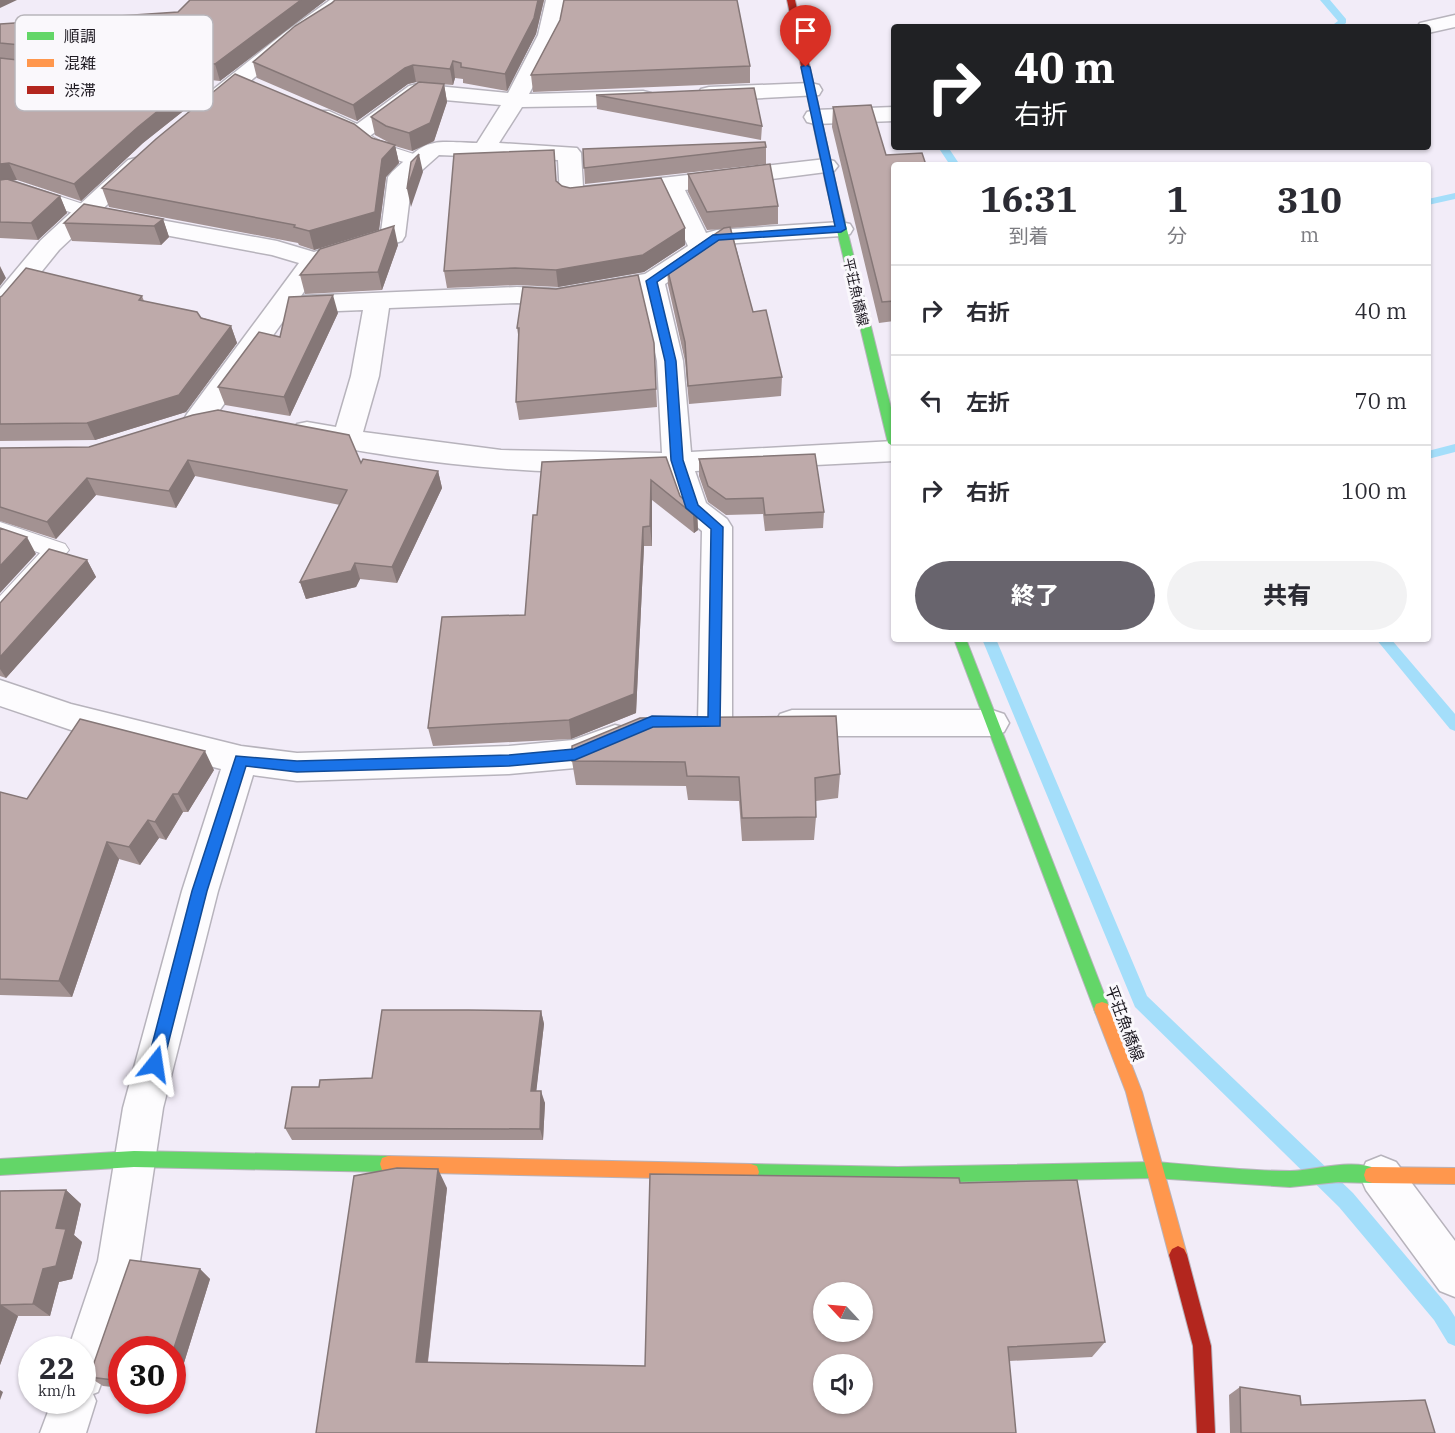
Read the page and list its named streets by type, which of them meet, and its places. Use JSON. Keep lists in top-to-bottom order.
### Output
{
  "streets": {
    "main road": ["平荘魚橋線"]
  },
  "legend": ["順調", "混雑", "渋滞"],
  "north": "top left",
  "page": {
    "turn": ["40 m", "右折"],
    "eta": [
      "16:31",
      "到着",
      "1",
      "分",
      "310",
      "m"
    ],
    "list": [
      {
        "name": "右折",
        "value": "40 m"
      },
      {
        "name": "左折",
        "value": "70 m"
      },
      {
        "name": "右折",
        "value": "100 m"
      }
    ],
    "buttons": ["終了", "共有"],
    "speed": "22 km/h",
    "limit": "30"
  }
}
